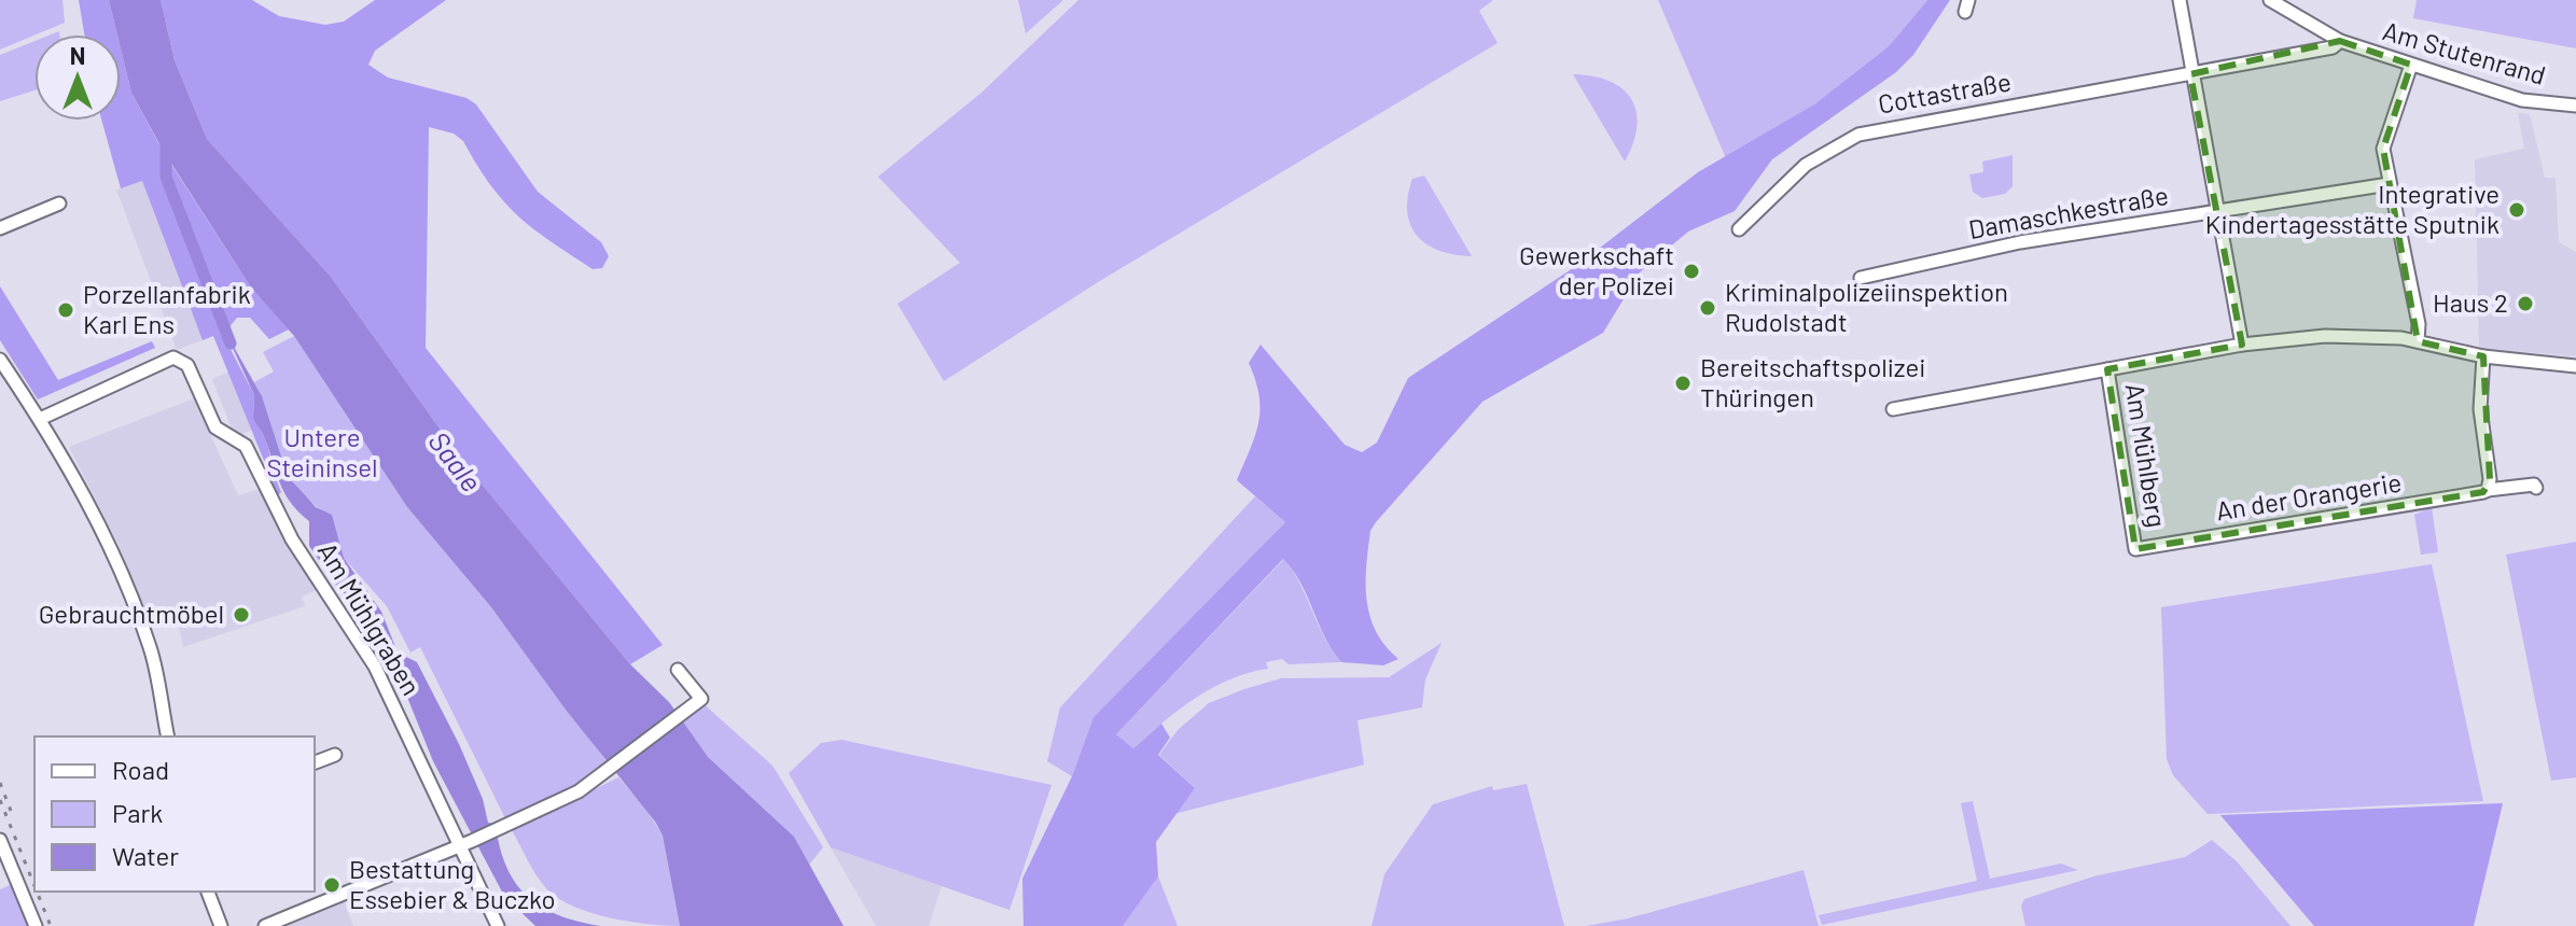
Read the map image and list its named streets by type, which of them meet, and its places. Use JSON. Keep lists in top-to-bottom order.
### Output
{
  "streets": {
    "street": [
      "Am Stutenrand",
      "Cottastraße",
      "Damaschkestraße",
      "Am Mühlberg",
      "An der Orangerie",
      "Am Mühlgraben"
    ]
  },
  "crossings": [
    ["Am Mühlberg", "An der Orangerie"]
  ],
  "water": ["Saale"],
  "parks": ["Untere Steininsel"],
  "places": [
    "Integrative Kindertagesstätte Sputnik",
    "Gewerkschaft der Polizei",
    "Haus 2",
    "Kriminalpolizeiinspektion Rudolstadt",
    "Porzellanfabrik Karl Ens",
    "Bereitschaftspolizei Thüringen",
    "Gebrauchtmöbel",
    "Bestattung Essebier & Buczko"
  ],
  "legend": ["Road", "Park", "Water"],
  "north": "top"
}
